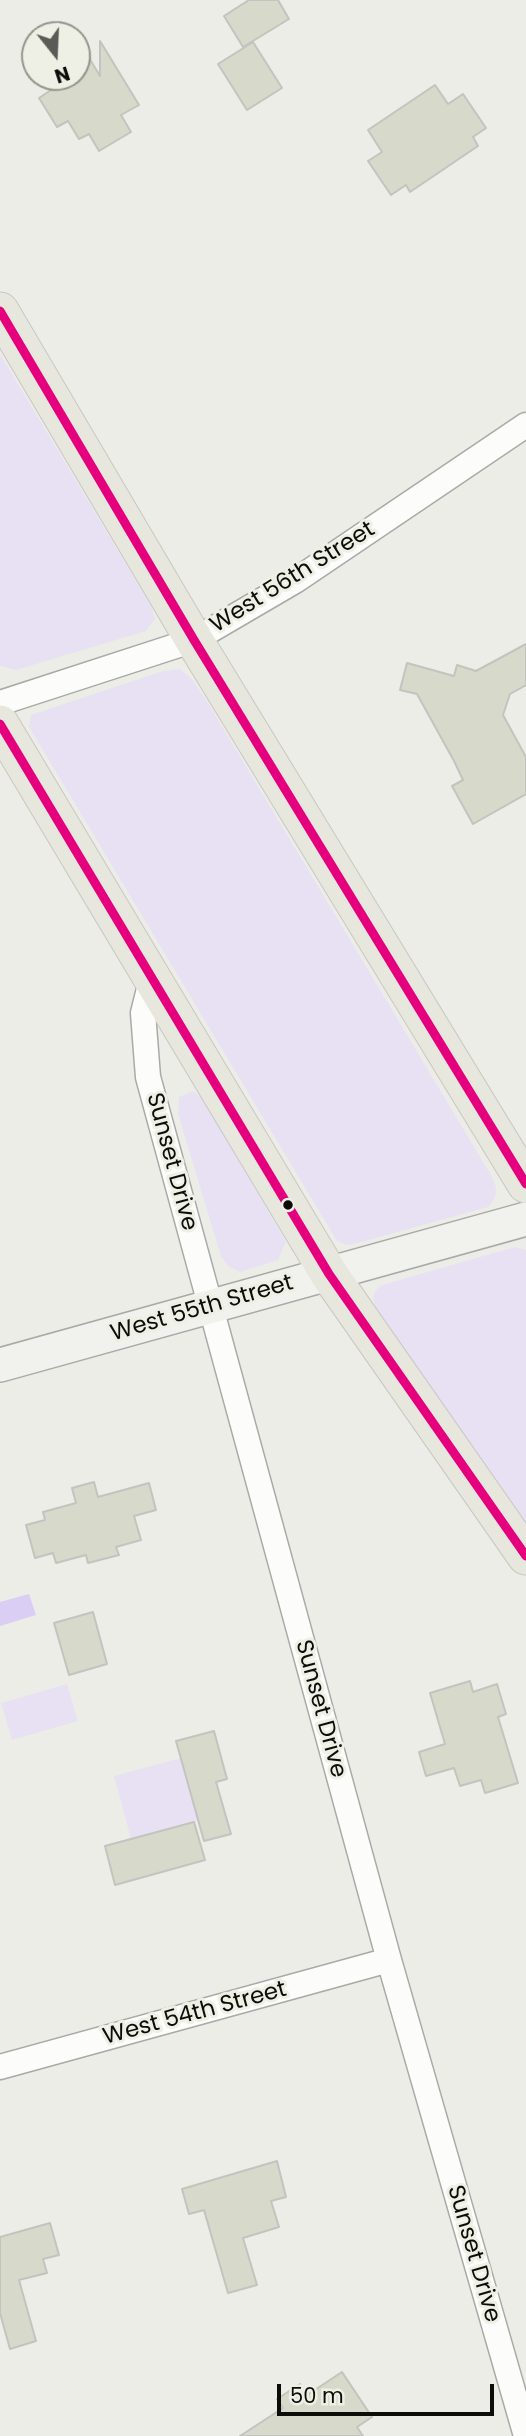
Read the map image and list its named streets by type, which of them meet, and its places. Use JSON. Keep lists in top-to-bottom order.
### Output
{
  "streets": {
    "main road": ["West 55th Street"],
    "street": ["West 56th Street", "Sunset Drive", "West 54th Street"]
  },
  "crossings": [
    ["Sunset Drive", "West 55th Street"],
    ["Sunset Drive", "West 54th Street"]
  ],
  "scale_bar": "50 m",
  "north": "bottom"
}
